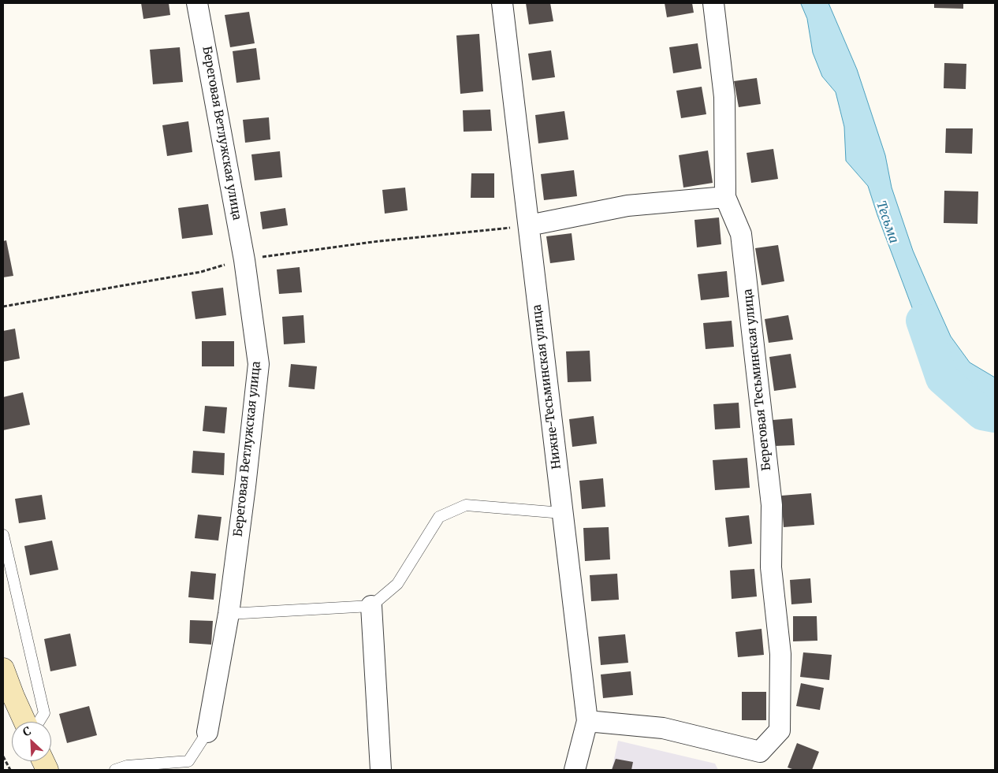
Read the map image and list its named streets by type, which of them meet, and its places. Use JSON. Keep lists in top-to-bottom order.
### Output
{
  "streets": {
    "street": ["Береговая Ветлужская улица", "Береговая Тесьминская улица", "Нижне-Тесьминская улица"]
  },
  "crossings": [
    ["Береговая Тесьминская улица", "Нижне-Тесьминская улица"]
  ],
  "water": ["Тесьма"],
  "north": "top left"
}
